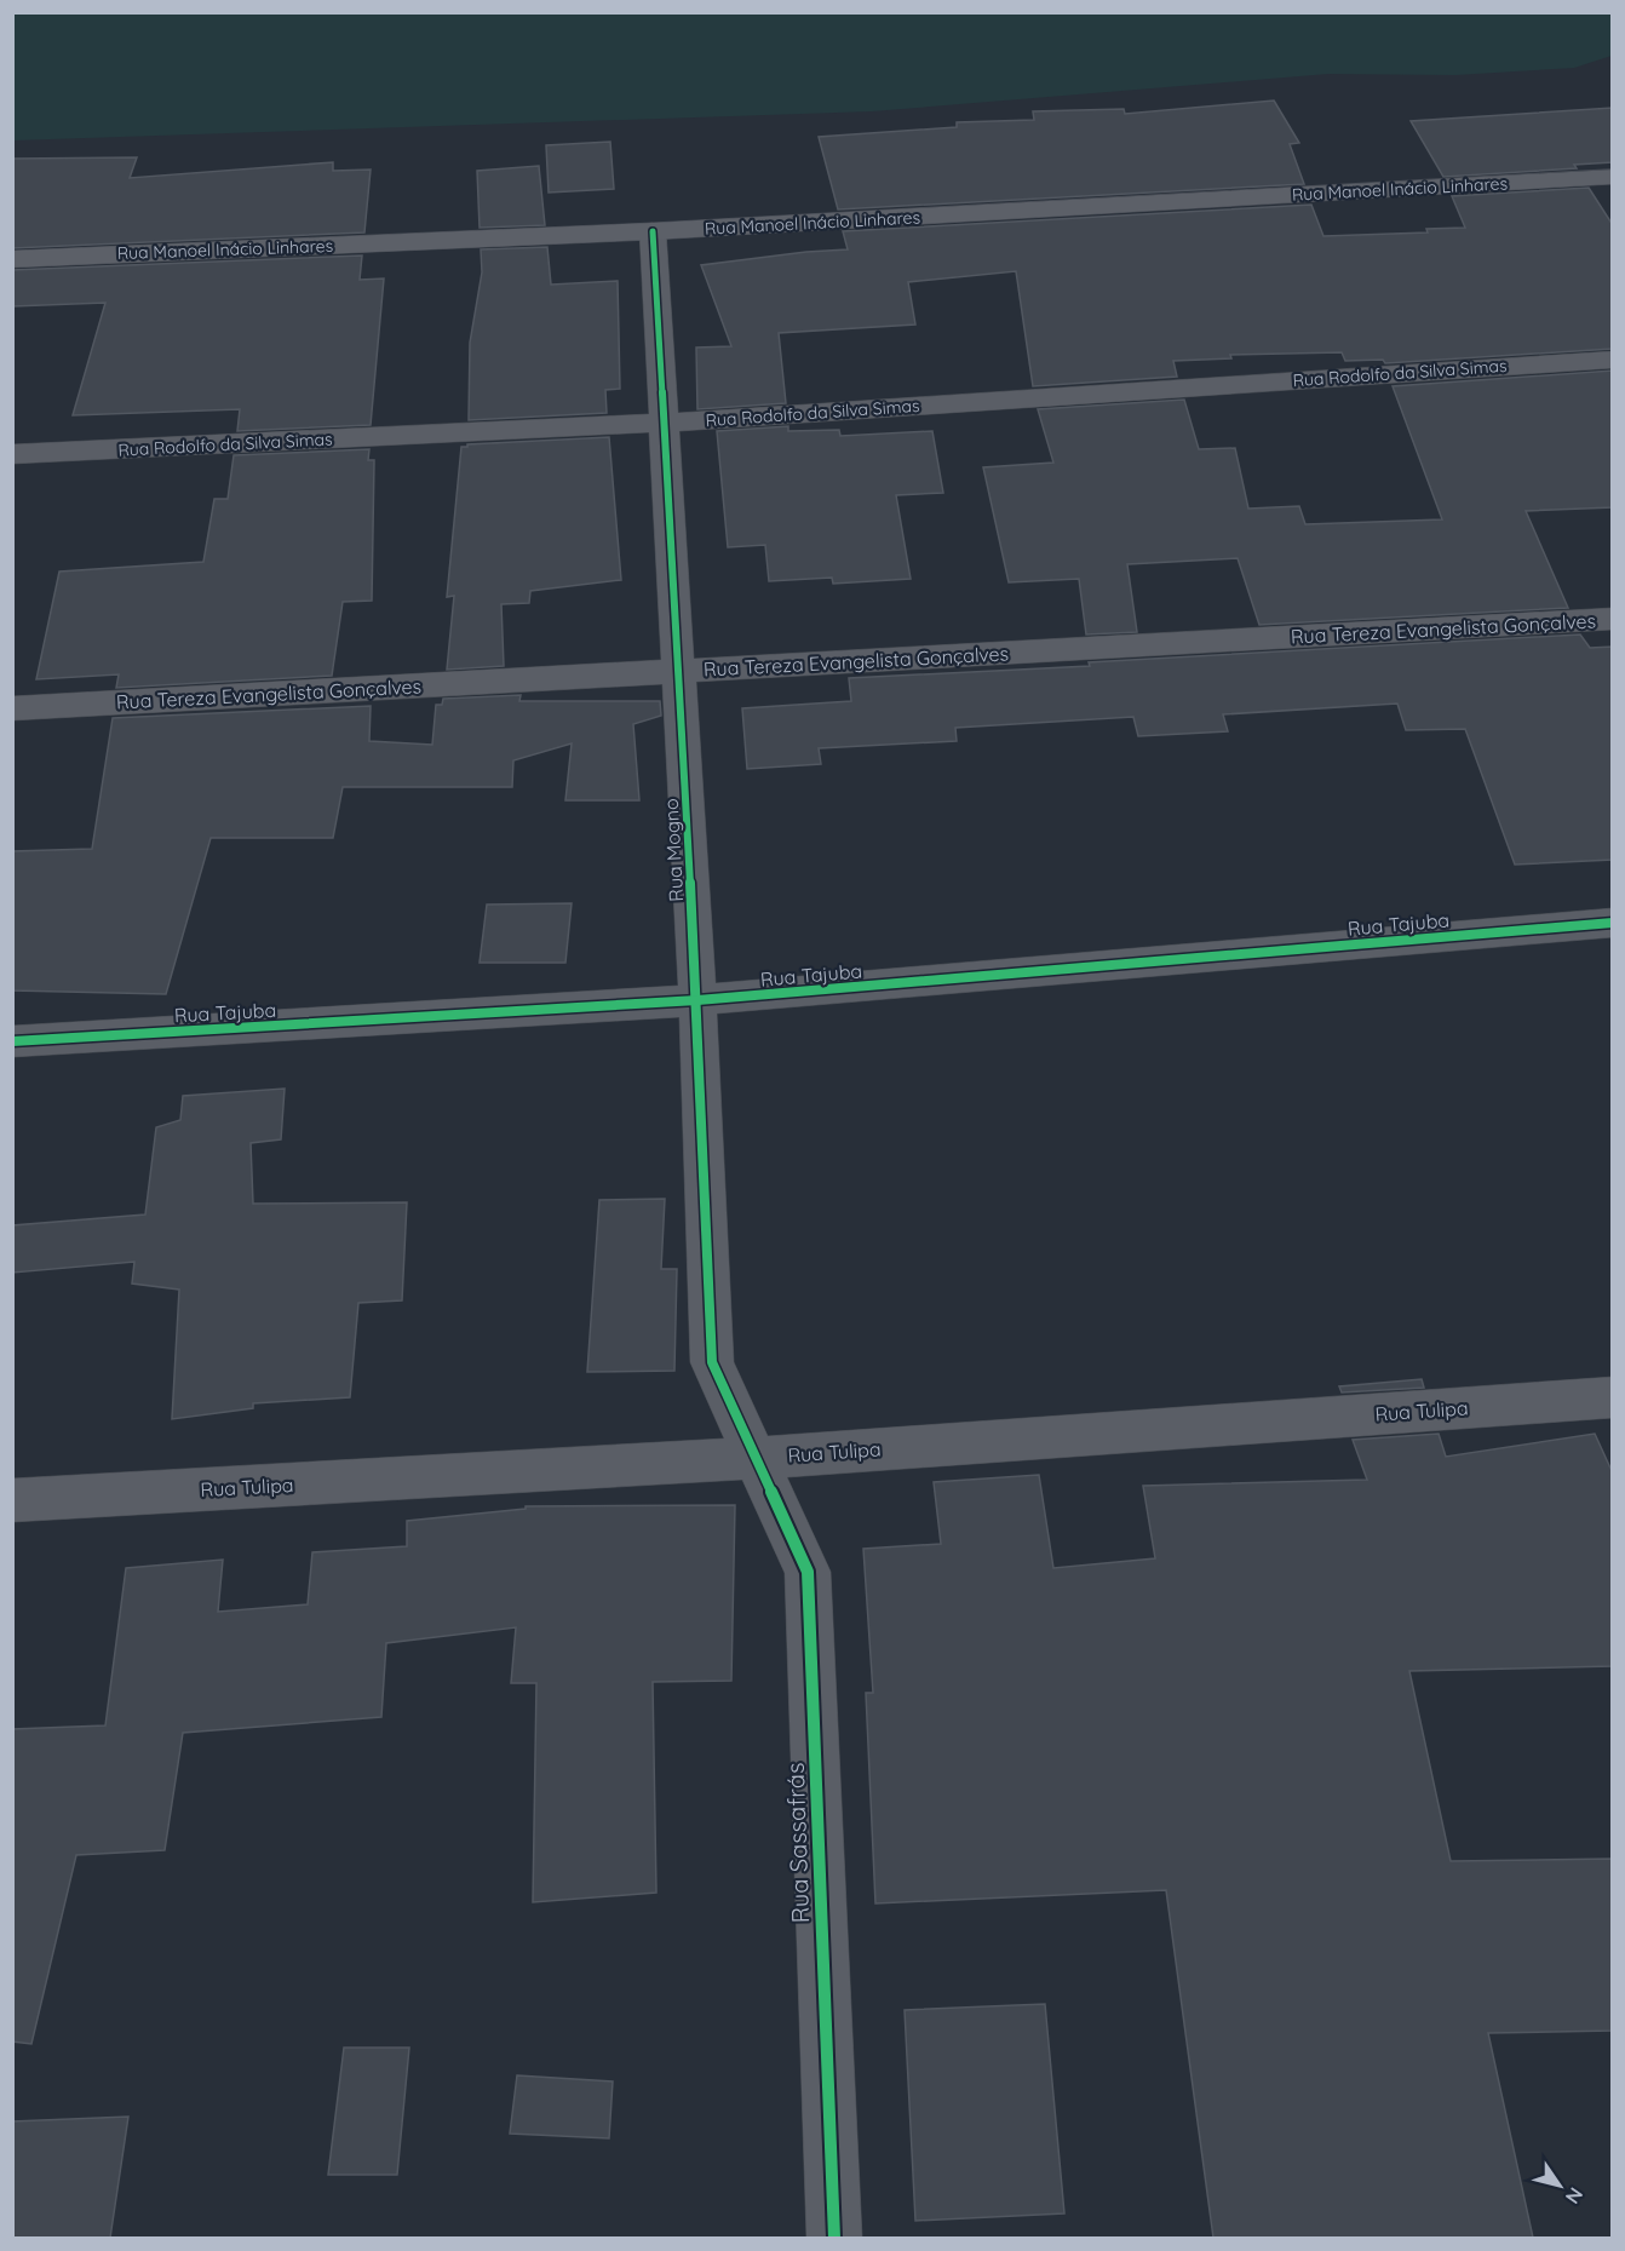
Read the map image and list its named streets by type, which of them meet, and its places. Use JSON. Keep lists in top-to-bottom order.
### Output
{
  "streets": {
    "main road": ["Rua Manoel Inácio Linhares"],
    "street": [
      "Rua Rodolfo da Silva Simas",
      "Rua Tereza Evangelista Gonçalves",
      "Rua Mogno",
      "Rua Tajuba",
      "Rua Tulipa",
      "Rua Sassafrás"
    ]
  },
  "crossings": [
    ["Rua Manoel Inácio Linhares", "Rua Mogno"],
    ["Rua Rodolfo da Silva Simas", "Rua Mogno"],
    ["Rua Tereza Evangelista Gonçalves", "Rua Mogno"],
    ["Rua Mogno", "Rua Tajuba"],
    ["Rua Mogno", "Rua Tulipa"],
    ["Rua Mogno", "Rua Sassafrás"],
    ["Rua Tulipa", "Rua Sassafrás"]
  ],
  "north": "bottom right"
}
